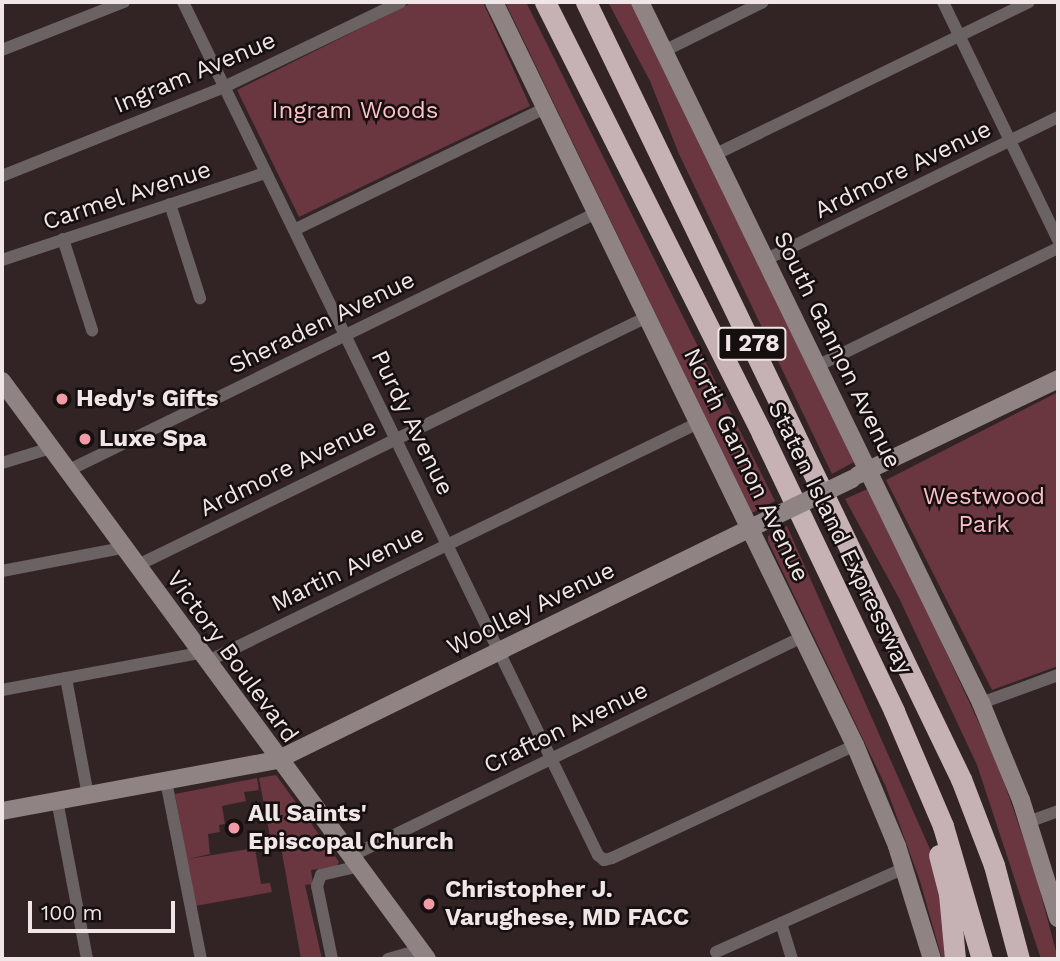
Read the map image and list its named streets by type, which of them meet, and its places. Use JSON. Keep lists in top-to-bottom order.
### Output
{
  "streets": {
    "highway": ["I 278", "Staten Island Expressway"],
    "main road": [
      "South Gannon Avenue",
      "North Gannon Avenue",
      "Woolley Avenue",
      "Victory Boulevard"
    ],
    "street": [
      "Ingram Avenue",
      "Ardmore Avenue",
      "Carmel Avenue",
      "Sheraden Avenue",
      "Purdy Avenue",
      "Martin Avenue",
      "Crafton Avenue"
    ]
  },
  "crossings": [
    ["Ingram Avenue", "Purdy Avenue"],
    ["Ardmore Avenue", "South Gannon Avenue"],
    ["Ardmore Avenue", "Purdy Avenue"],
    ["Ardmore Avenue", "North Gannon Avenue"],
    ["Ardmore Avenue", "Victory Boulevard"],
    ["Carmel Avenue", "Purdy Avenue"],
    ["Sheraden Avenue", "Purdy Avenue"],
    ["Sheraden Avenue", "North Gannon Avenue"],
    ["Sheraden Avenue", "Victory Boulevard"],
    ["South Gannon Avenue", "Woolley Avenue"],
    ["Purdy Avenue", "North Gannon Avenue"],
    ["Purdy Avenue", "Martin Avenue"],
    ["Purdy Avenue", "Woolley Avenue"],
    ["Purdy Avenue", "Crafton Avenue"],
    ["North Gannon Avenue", "Martin Avenue"],
    ["North Gannon Avenue", "Woolley Avenue"],
    ["North Gannon Avenue", "Crafton Avenue"],
    ["Martin Avenue", "Victory Boulevard"],
    ["Woolley Avenue", "Victory Boulevard"],
    ["Victory Boulevard", "Crafton Avenue"]
  ],
  "parks": ["Ingram Woods", "Westwood Park"],
  "places": [
    "Hedy's Gifts",
    "Luxe Spa",
    "All Saints' Episcopal Church",
    "Christopher J. Varughese, MD FACC"
  ],
  "scale_bar": "100 m"
}
